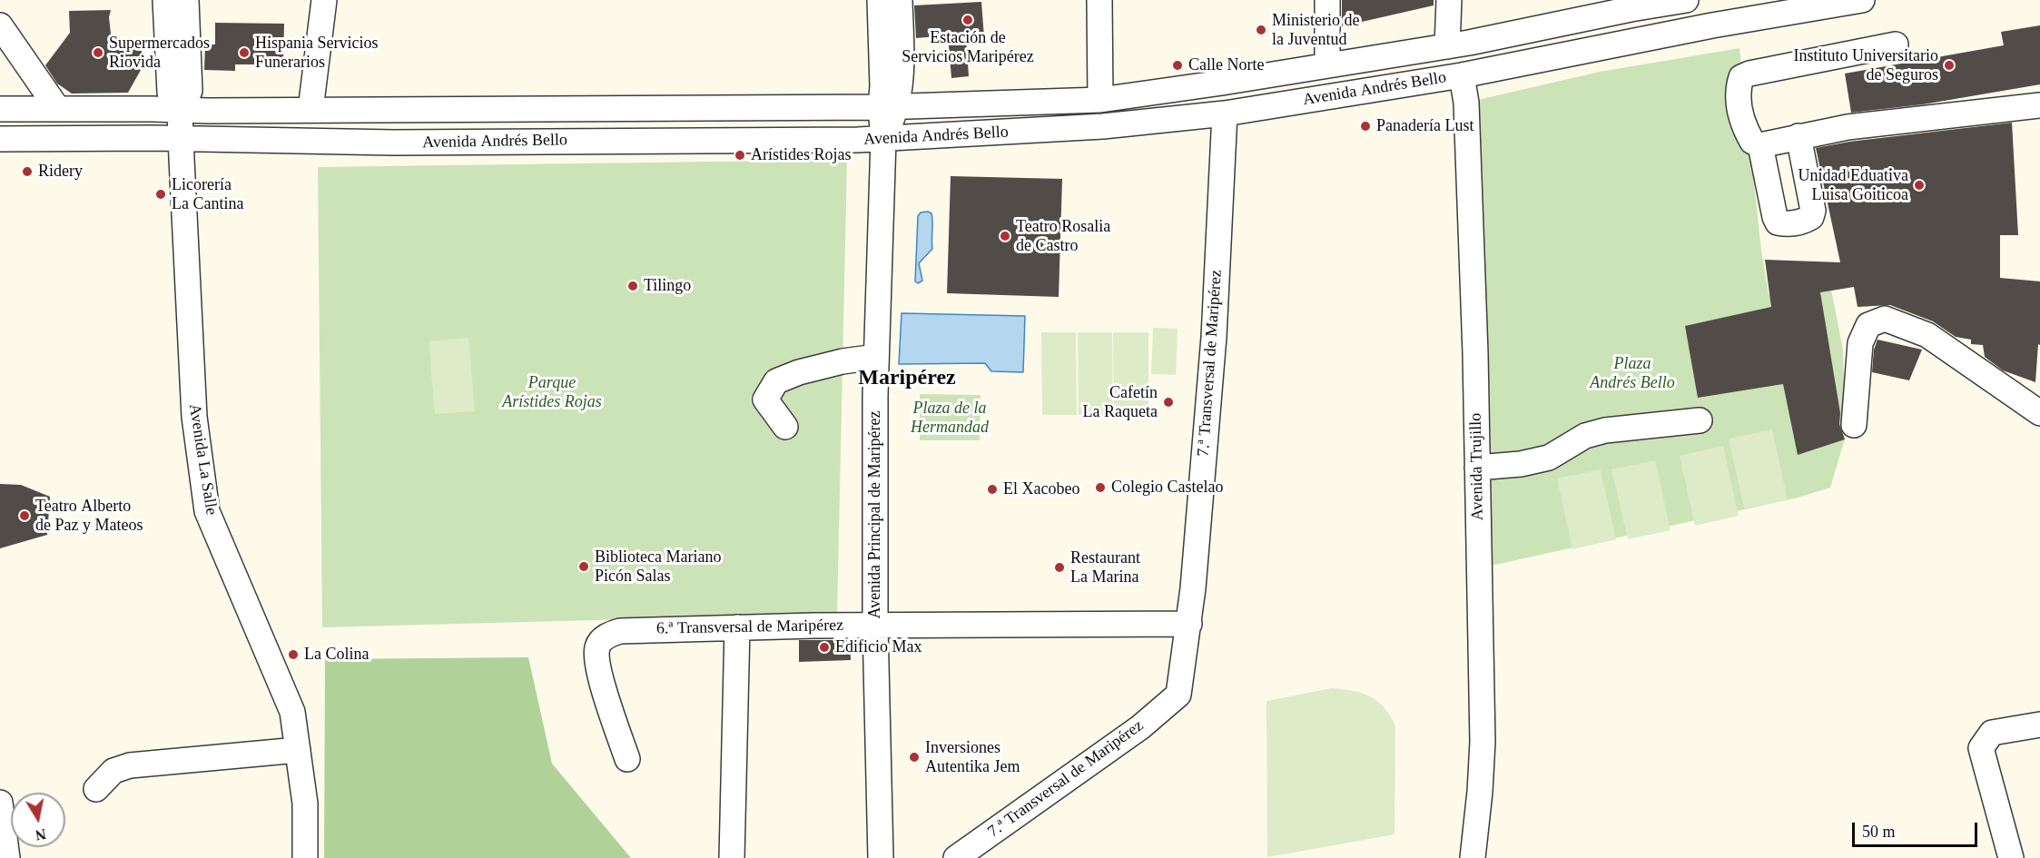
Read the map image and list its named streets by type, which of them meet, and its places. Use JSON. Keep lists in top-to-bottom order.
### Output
{
  "streets": {
    "street": [
      "Avenida Andrés Bello",
      "7.ª Transversal de Maripérez",
      "Avenida La Salle",
      "Avenida Trujillo",
      "Avenida Principal de Maripérez",
      "6.ª Transversal de Maripérez"
    ]
  },
  "crossings": [
    ["Avenida Andrés Bello", "7.ª Transversal de Maripérez"],
    ["Avenida Andrés Bello", "Avenida La Salle"],
    ["Avenida Andrés Bello", "Avenida Trujillo"],
    ["Avenida Andrés Bello", "Avenida Principal de Maripérez"],
    ["7.ª Transversal de Maripérez", "6.ª Transversal de Maripérez"],
    ["Avenida Principal de Maripérez", "6.ª Transversal de Maripérez"]
  ],
  "districts": ["Maripérez"],
  "parks": ["Plaza Andrés Bello", "Parque Arístides Rojas", "Plaza de la Hermandad"],
  "places": [
    "Estación de Servicios Maripérez",
    "Ministerio de la Juventud",
    "Supermercados Riovida",
    "Hispania Servicios Funerarios",
    "Calle Norte",
    "Instituto Universitario de Seguros",
    "Panadería Lust",
    "Arístides Rojas",
    "Ridery",
    "Unidad Eduativa Luisa Goiticoa",
    "Licorería La Cantina",
    "Teatro Rosalia de Castro",
    "Tilingo",
    "Cafetín La Raqueta",
    "Colegio Castelao",
    "El Xacobeo",
    "Teatro Alberto de Paz y Mateos",
    "Biblioteca Mariano Picón Salas",
    "Restaurant La Marina",
    "Edificio Max",
    "La Colina",
    "Inversiones Autentika Jem"
  ],
  "scale_bar": "50 m",
  "north": "bottom"
}
